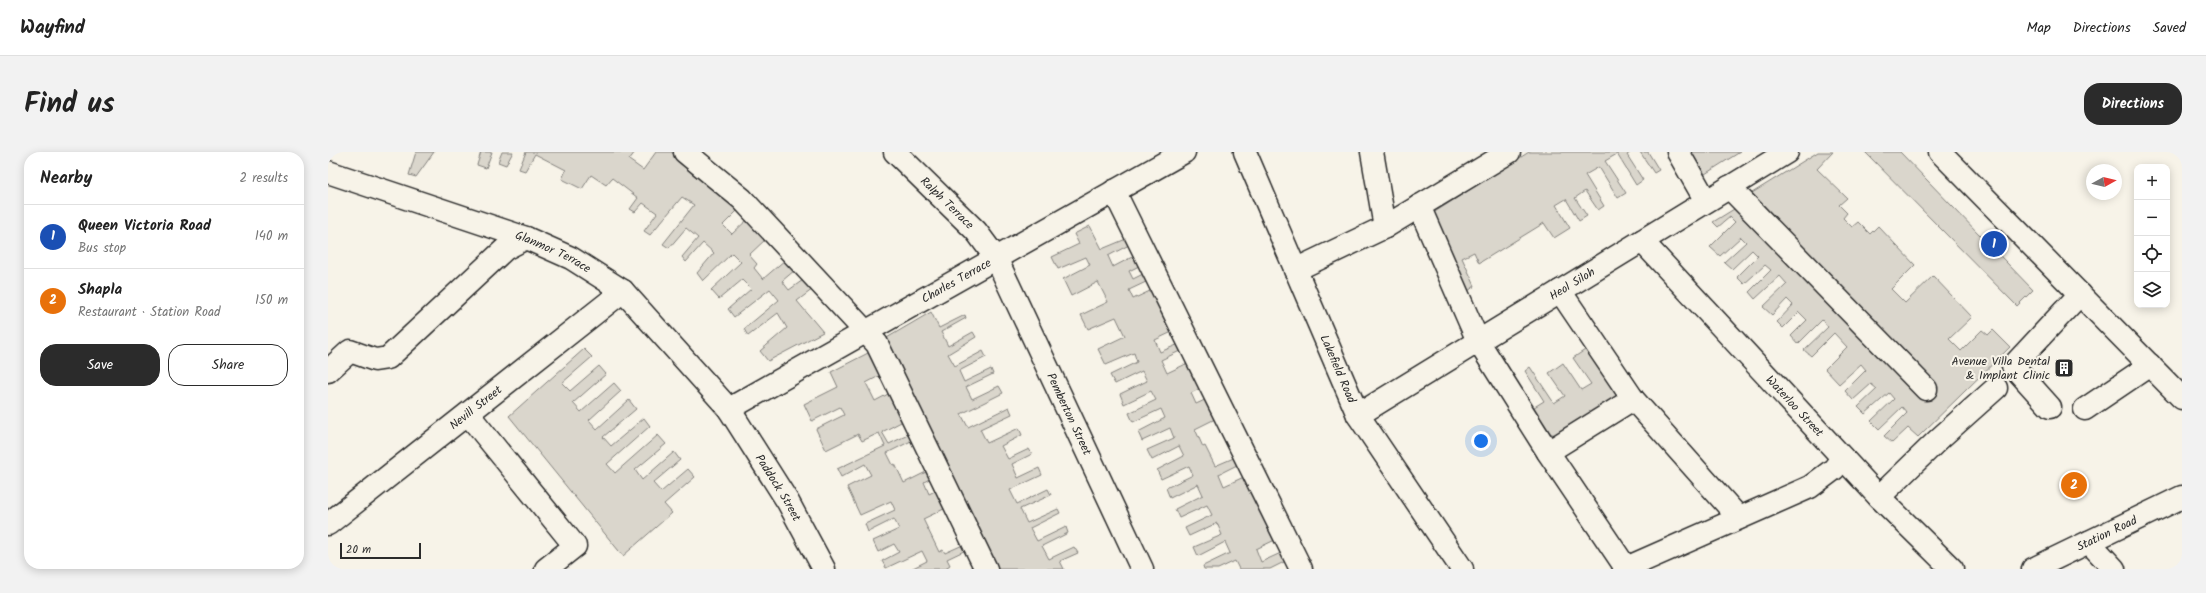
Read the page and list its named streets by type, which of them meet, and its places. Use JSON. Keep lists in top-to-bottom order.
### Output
{
  "streets": {
    "street": [
      "Ralph Terrace",
      "Glanmor Terrace",
      "Charles Terrace",
      "Heol Siloh",
      "Lakefield Road",
      "Waterloo Street",
      "Nevill Street",
      "Pemberton Street",
      "Paddock Street",
      "Station Road"
    ]
  },
  "crossings": [
    ["Ralph Terrace", "Charles Terrace"],
    ["Ralph Terrace", "Pemberton Street"],
    ["Glanmor Terrace", "Charles Terrace"],
    ["Glanmor Terrace", "Nevill Street"],
    ["Glanmor Terrace", "Paddock Street"],
    ["Charles Terrace", "Pemberton Street"],
    ["Charles Terrace", "Paddock Street"],
    ["Heol Siloh", "Lakefield Road"],
    ["Heol Siloh", "Waterloo Street"]
  ],
  "places": {
    "building": ["Avenue Villa Dental & Implant Clinic"]
  },
  "scale_bar": "20 m",
  "north": "right",
  "page": {
    "header": "Wayfind",
    "nav": ["Map", "Directions", "Saved"],
    "title": "Find us",
    "buttons": [
      "Directions",
      ["Save", "Share"]
    ],
    "heading": ["Nearby", "2 results"],
    "map_buttons": ["+", "−"],
    "list": [
      {
        "mark": "1",
        "name": "Queen Victoria Road",
        "note": "Bus stop",
        "value": "140 m"
      },
      {
        "mark": "2",
        "name": "Shapla",
        "note": "Restaurant · Station Road",
        "value": "150 m"
      }
    ],
    "pins": ["1", "2"],
    "scale": "20 m"
  }
}
